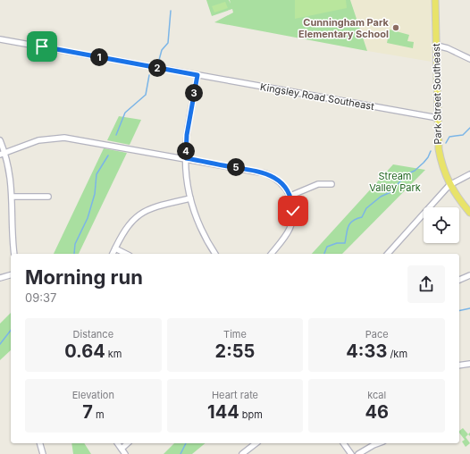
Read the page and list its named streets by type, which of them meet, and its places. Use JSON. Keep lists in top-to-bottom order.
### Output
{
  "streets": {
    "main road": ["Park Street Southeast"],
    "street": ["Kingsley Road Southeast"]
  },
  "crossings": [
    ["Park Street Southeast", "Kingsley Road Southeast"]
  ],
  "parks": ["Stream Valley Park"],
  "places": ["Cunningham Park Elementary School"],
  "page": {
    "pins": [
      "1",
      "2",
      "3",
      "4",
      "5"
    ],
    "heading": ["Morning run", "09:37"],
    "stats": [
      ["Distance", "0.64 km"],
      ["Time", "2:55"],
      ["Pace", "4:33 /km"],
      ["Elevation", "7 m"],
      ["Heart rate", "144 bpm"],
      ["kcal", "46"]
    ]
  }
}
